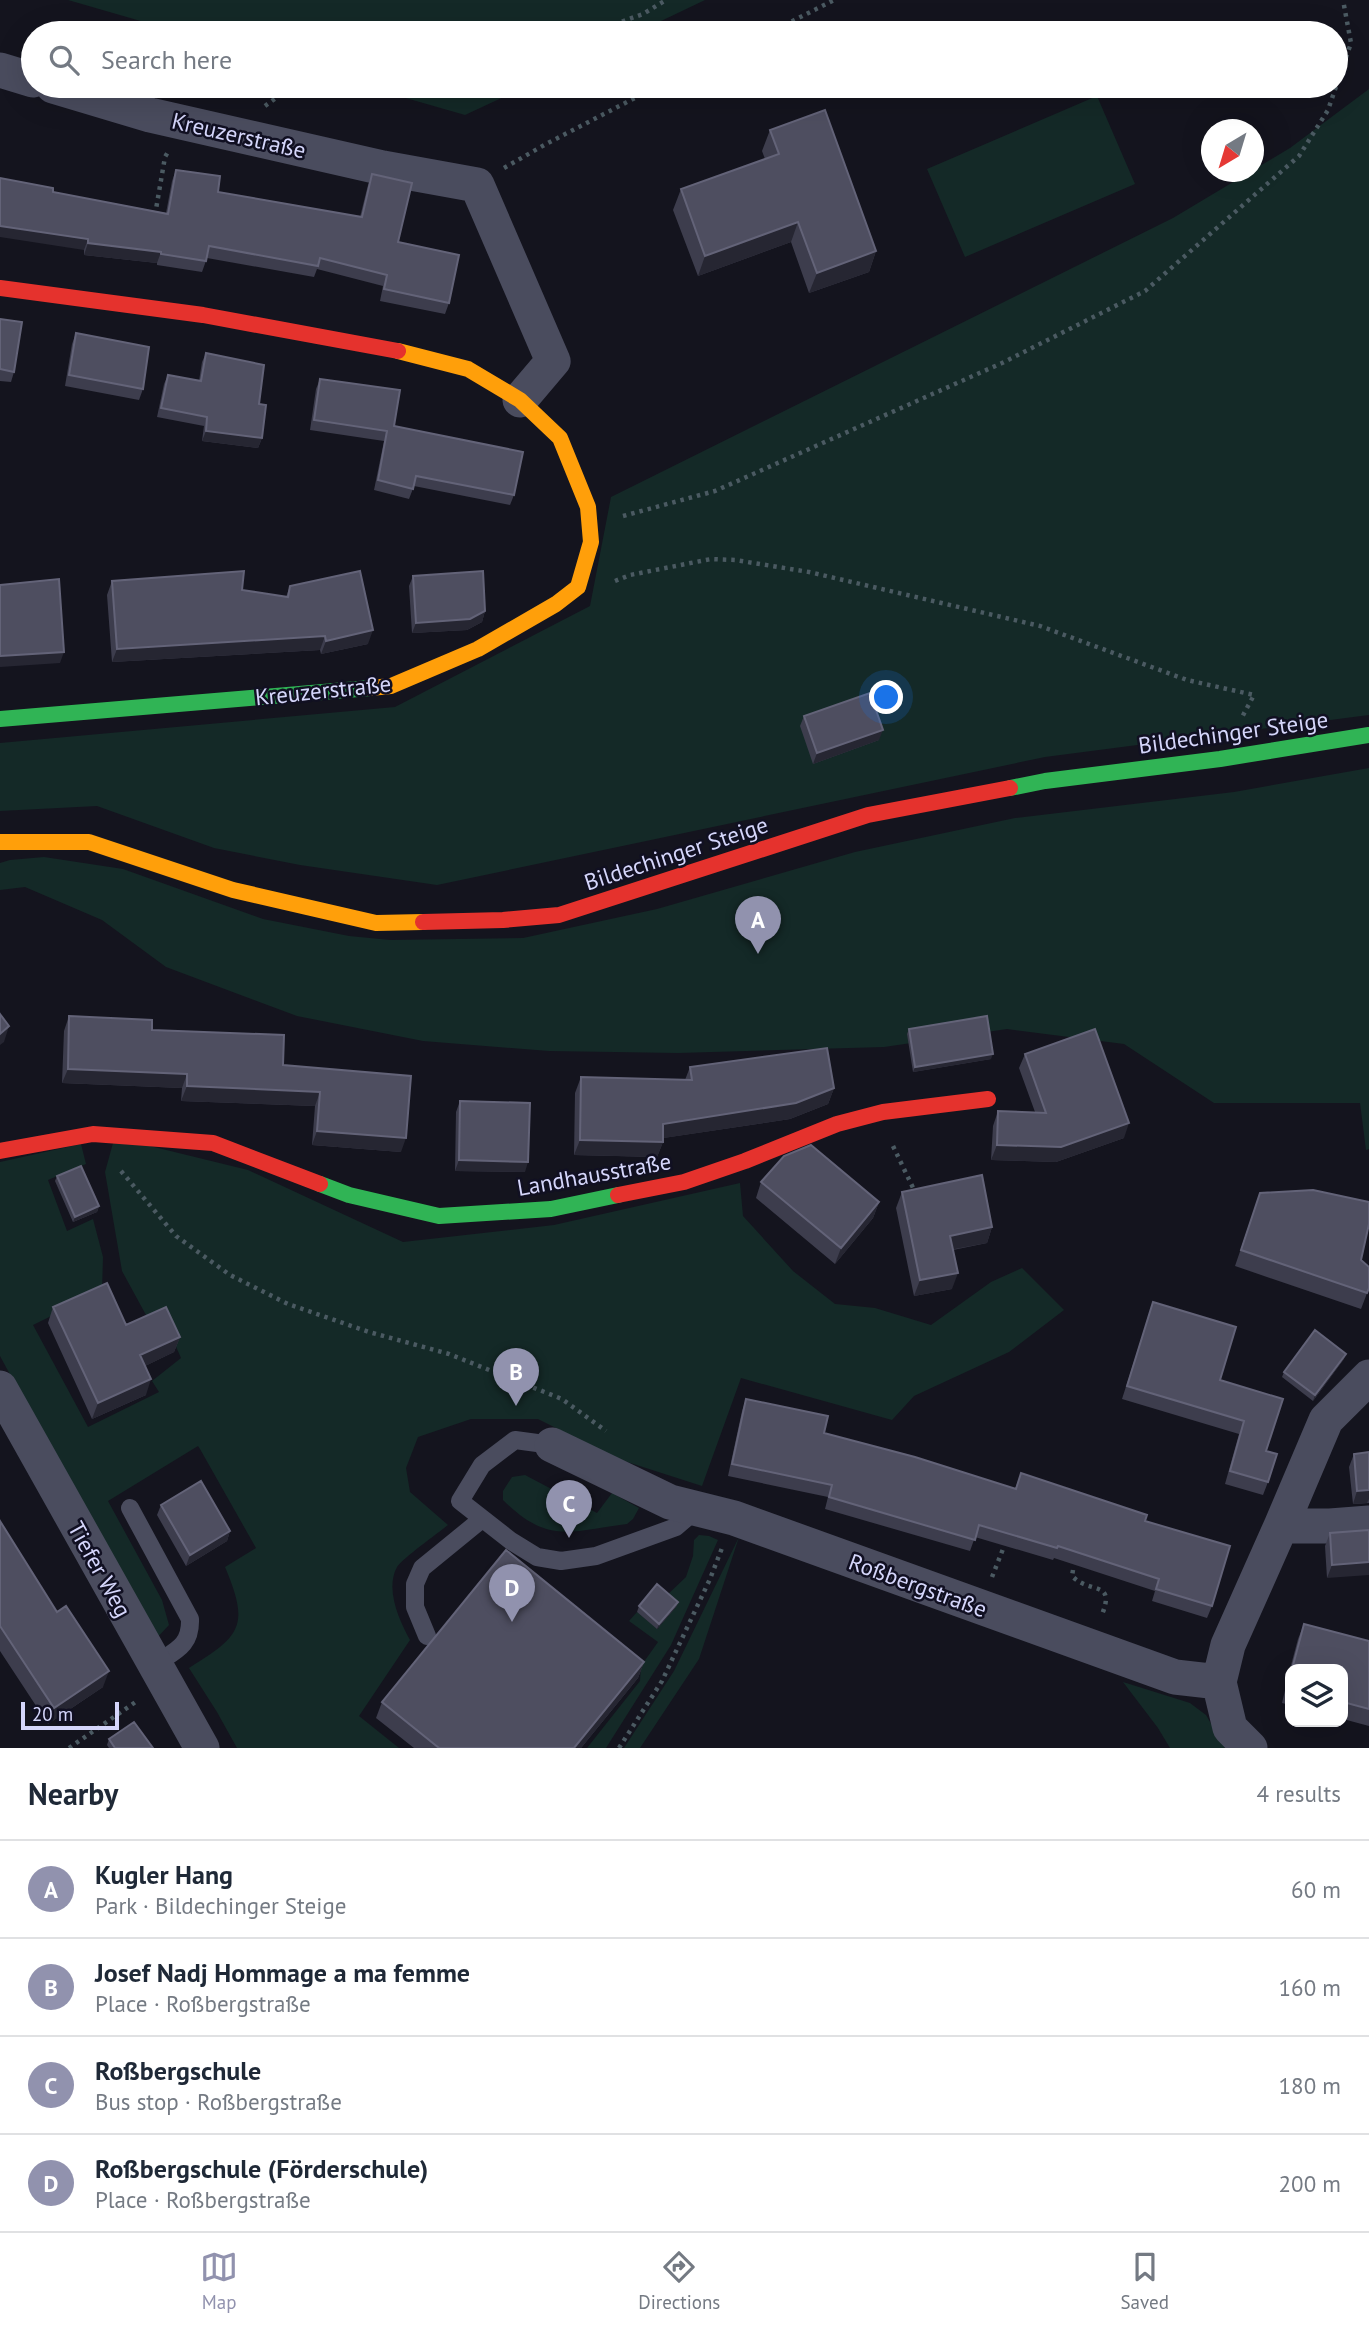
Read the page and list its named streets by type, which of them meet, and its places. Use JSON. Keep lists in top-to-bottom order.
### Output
{
  "streets": {
    "street": [
      "Kreuzerstraße",
      "Bildechinger Steige",
      "Landhausstraße",
      "Tiefer Weg",
      "Roßbergstraße"
    ]
  },
  "scale_bar": "20 m",
  "north": "bottom left",
  "page": {
    "search": "Search here",
    "pins": [
      "A",
      "B",
      "C",
      "D"
    ],
    "scale": "20 m",
    "heading": ["Nearby", "4 results"],
    "list": [
      {
        "mark": "A",
        "name": "Kugler Hang",
        "note": "Park · Bildechinger Steige",
        "value": "60 m"
      },
      {
        "mark": "B",
        "name": "Josef Nadj Hommage a ma femme",
        "note": "Place · Roßbergstraße",
        "value": "160 m"
      },
      {
        "mark": "C",
        "name": "Roßbergschule",
        "note": "Bus stop · Roßbergstraße",
        "value": "180 m"
      },
      {
        "mark": "D",
        "name": "Roßbergschule (Förderschule)",
        "note": "Place · Roßbergstraße",
        "value": "200 m"
      }
    ],
    "nav": ["Map", "Directions", "Saved"]
  }
}
